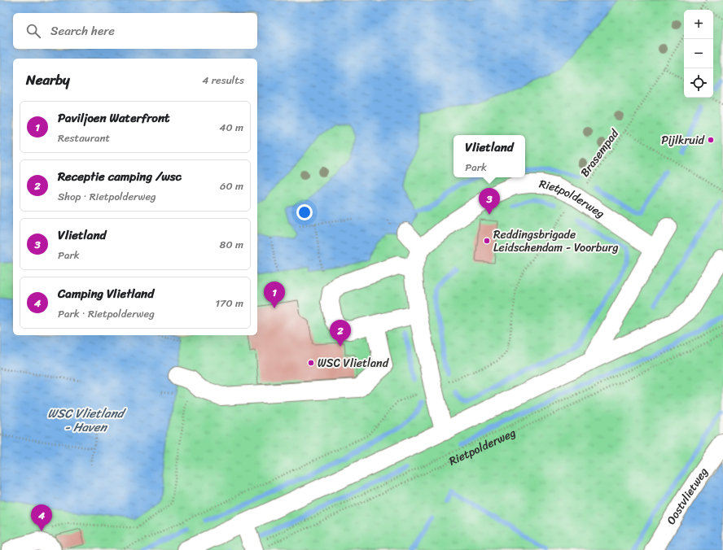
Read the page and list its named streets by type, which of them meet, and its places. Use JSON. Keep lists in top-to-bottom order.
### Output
{
  "streets": {
    "street": ["Rietpolderweg", "Oostvlietweg"],
    "path": ["Brasempad"]
  },
  "crossings": [
    ["Brasempad", "Rietpolderweg"]
  ],
  "water": ["WSC Vlietland - Haven"],
  "places": ["Pijlkruid", "Reddingsbrigade Leidschendam - Voorburg", "WSC Vlietland"],
  "page": {
    "map_buttons": ["+", "−"],
    "search": "Search here",
    "heading": ["Nearby", "4 results"],
    "list": [
      {
        "mark": "1",
        "name": "Paviljoen Waterfront",
        "note": "Restaurant",
        "value": "40 m"
      },
      {
        "mark": "2",
        "name": "Receptie camping /wsc",
        "note": "Shop · Rietpolderweg",
        "value": "60 m"
      },
      {
        "mark": "3",
        "name": "Vlietland",
        "note": "Park",
        "value": "80 m"
      },
      {
        "mark": "4",
        "name": "Camping Vlietland",
        "note": "Park · Rietpolderweg",
        "value": "170 m"
      }
    ],
    "popup": ["Vlietland", "Park"],
    "pins": [
      "3",
      "1",
      "2",
      "4"
    ]
  }
}
